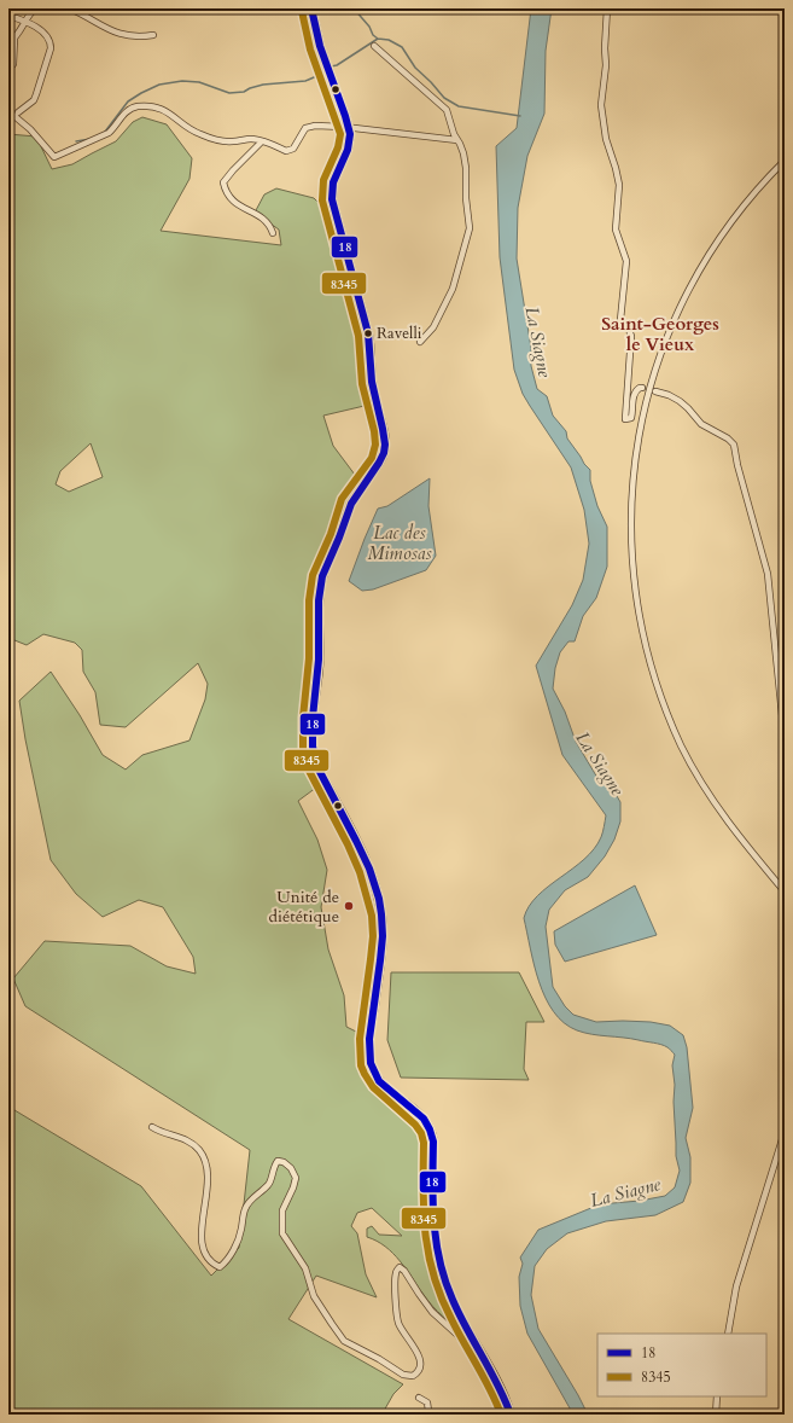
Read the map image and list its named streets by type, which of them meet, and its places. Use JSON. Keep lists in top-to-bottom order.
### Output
{
  "districts": ["Saint-Georges le Vieux"],
  "water": ["La Siagne", "Lac des Mimosas"],
  "places": ["Ravelli", "Unité de diététique"],
  "lines": ["transit line 18", "transit line 8345"],
  "legend": ["18", "8345"]
}
